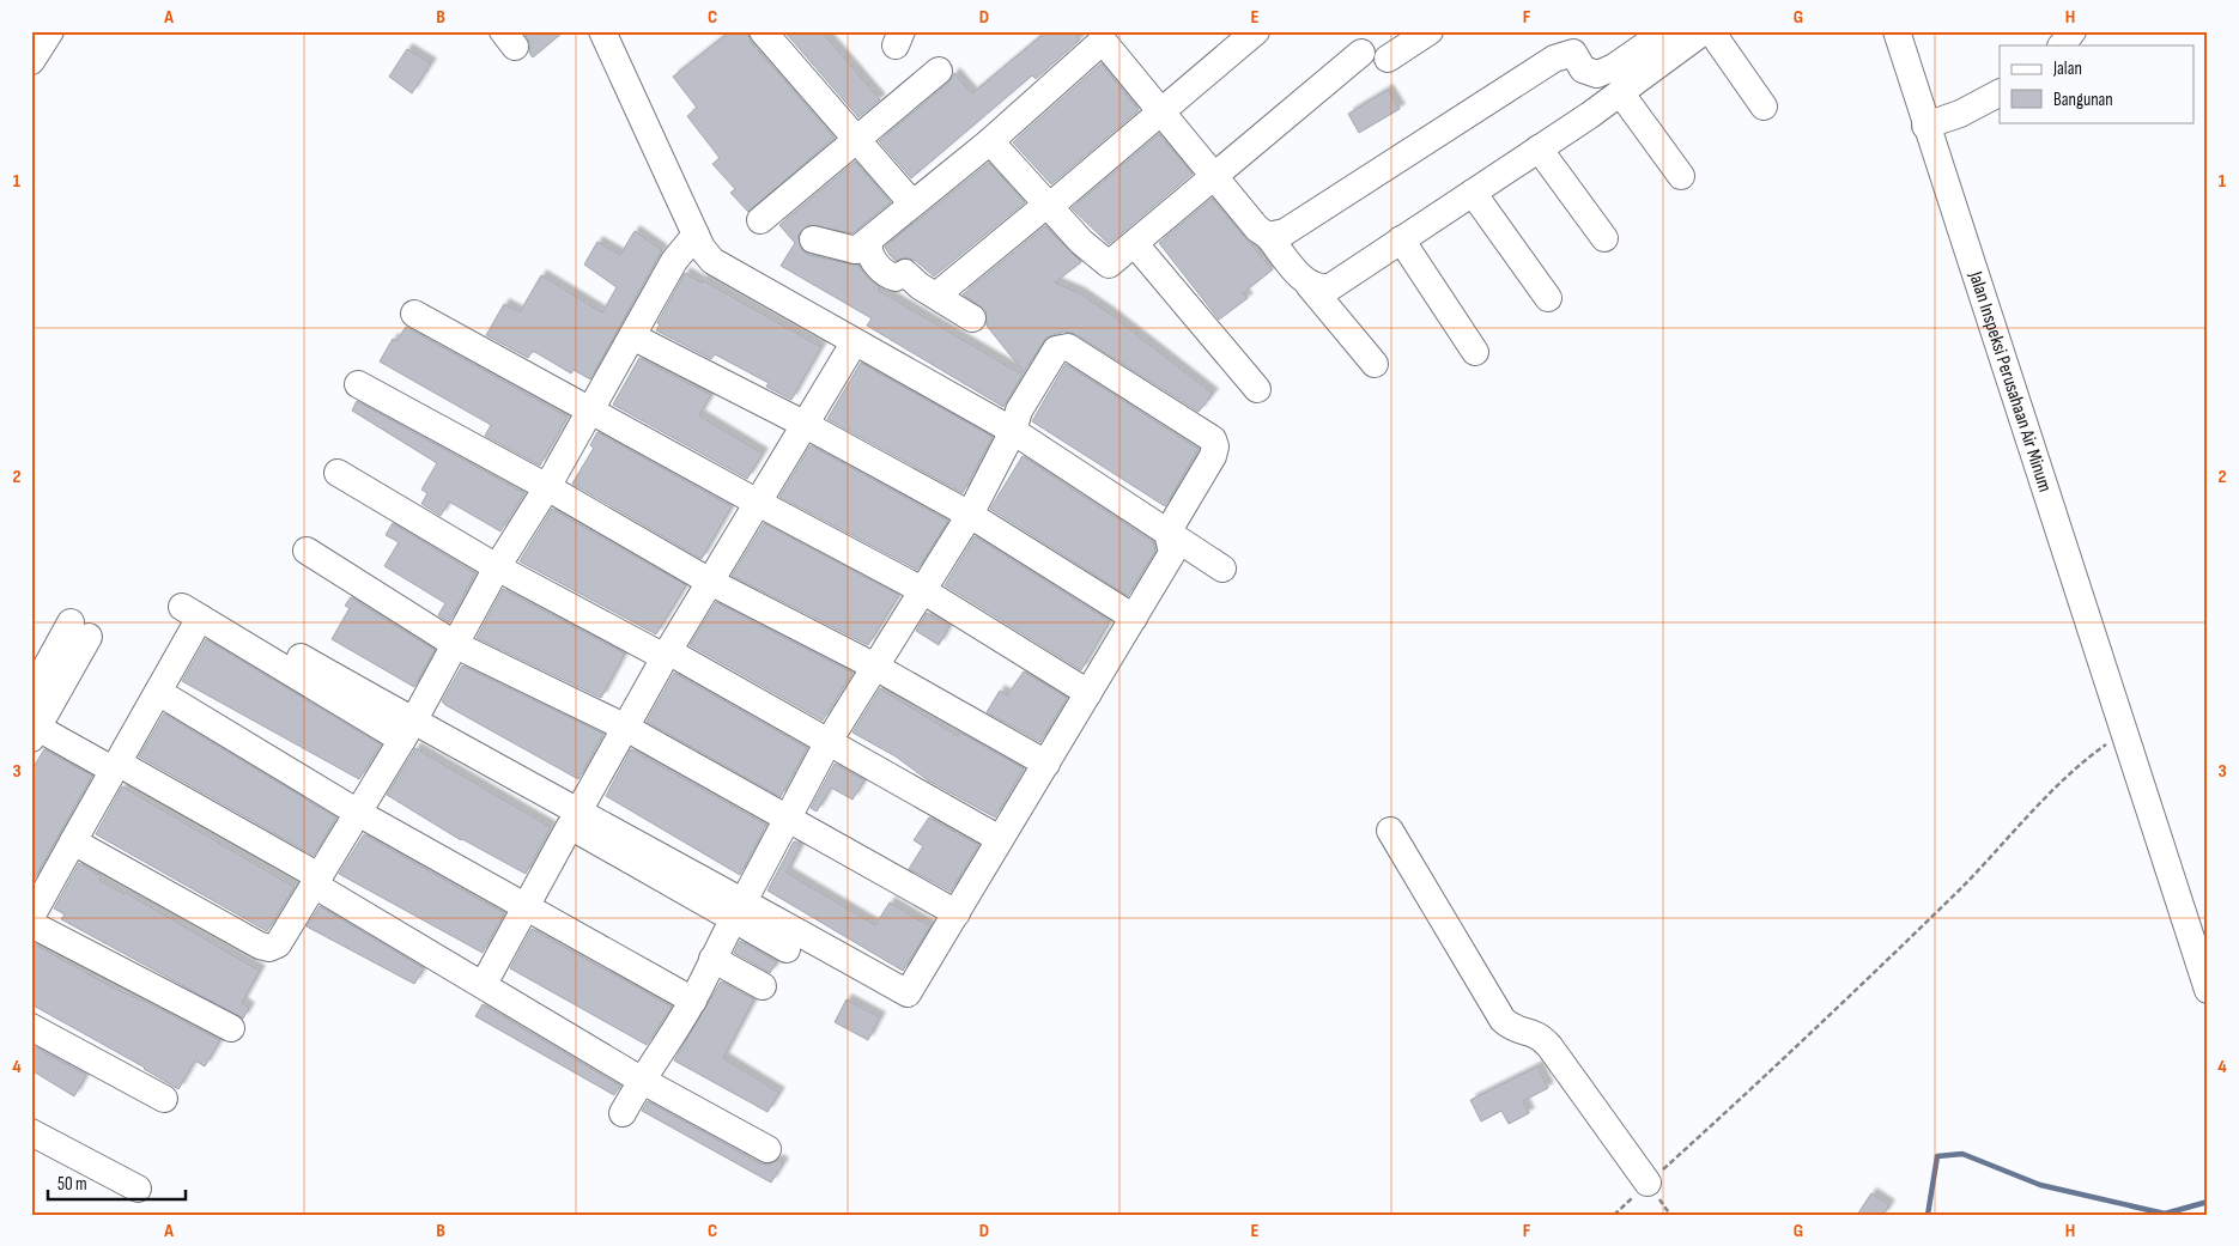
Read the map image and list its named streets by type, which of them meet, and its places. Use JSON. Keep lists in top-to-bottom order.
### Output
{
  "streets": {
    "street": ["Jalan Inspeksi Perusahaan Air Minum"]
  },
  "legend": ["Jalan", "Bangunan"],
  "scale_bar": "50 m",
  "grid": {
    "columns": [
      "A",
      "B",
      "C",
      "D",
      "E",
      "F",
      "G",
      "H"
    ],
    "rows": [
      "1",
      "2",
      "3",
      "4"
    ]
  }
}
